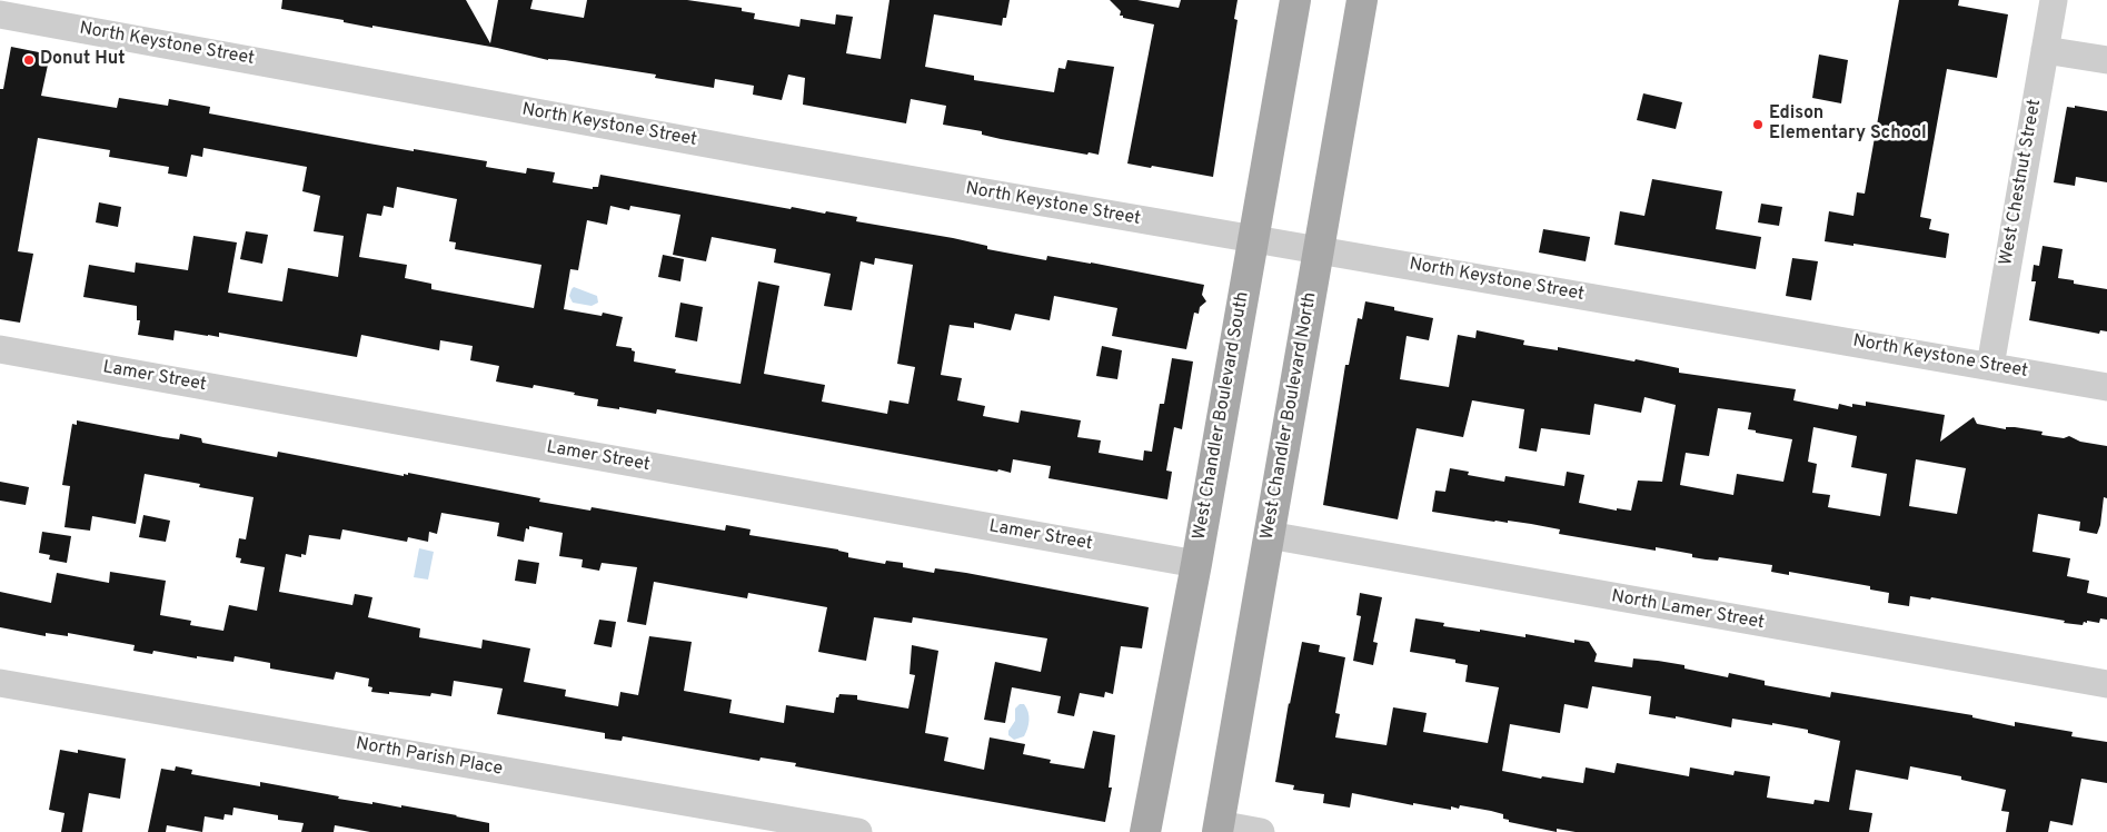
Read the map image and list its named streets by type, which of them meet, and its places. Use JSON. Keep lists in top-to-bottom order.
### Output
{
  "streets": {
    "main road": ["West Chandler Boulevard South", "West Chandler Boulevard North"],
    "street": [
      "North Keystone Street",
      "West Chestnut Street",
      "Lamer Street",
      "North Lamer Street",
      "North Parish Place"
    ]
  },
  "crossings": [
    ["North Keystone Street", "West Chestnut Street"],
    ["North Keystone Street", "West Chandler Boulevard South"],
    ["North Keystone Street", "West Chandler Boulevard North"],
    ["Lamer Street", "West Chandler Boulevard South"],
    ["West Chandler Boulevard North", "North Lamer Street"]
  ],
  "places": ["Donut Hut", "Edison Elementary School"]
}
